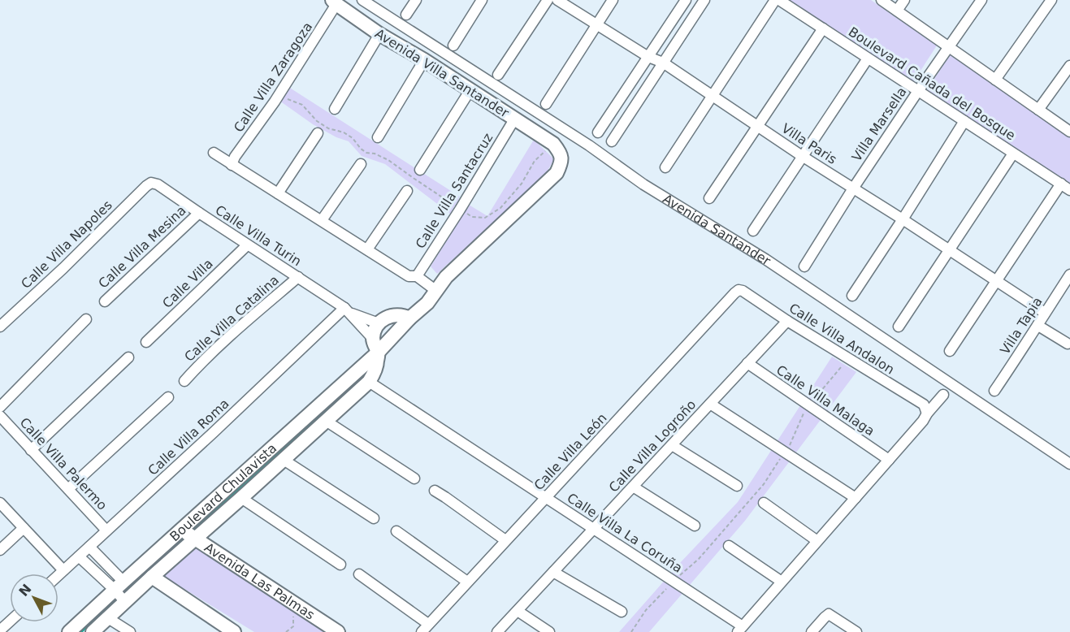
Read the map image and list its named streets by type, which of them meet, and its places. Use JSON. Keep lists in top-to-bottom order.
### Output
{
  "streets": {
    "street": [
      "Avenida Villa Santander",
      "Calle Villa Zaragoza",
      "Boulevard Cañada del Bosque",
      "Villa Marsella",
      "Villa Paris",
      "Calle Villa Santacruz",
      "Avenida Santander",
      "Calle Villa Turin",
      "Calle Villa Napoles",
      "Calle Villa Mesina",
      "Calle Villa",
      "Calle Villa Catalina",
      "Villa Tapia",
      "Calle Villa Andalon",
      "Calle Villa Malaga",
      "Calle Villa Roma",
      "Calle Villa Logroño",
      "Calle Villa León",
      "Calle Villa Palermo",
      "Boulevard Chulavista",
      "Calle Villa La Coruña",
      "Avenida Las Palmas"
    ]
  },
  "crossings": [
    ["Avenida Villa Santander", "Calle Villa Zaragoza"],
    ["Avenida Villa Santander", "Calle Villa Santacruz"],
    ["Avenida Villa Santander", "Boulevard Chulavista"],
    ["Boulevard Cañada del Bosque", "Villa Marsella"],
    ["Villa Marsella", "Villa Paris"],
    ["Villa Paris", "Villa Tapia"],
    ["Calle Villa Turin", "Calle Villa Napoles"],
    ["Calle Villa Turin", "Calle Villa Mesina"],
    ["Calle Villa Turin", "Calle Villa"],
    ["Calle Villa Turin", "Calle Villa Catalina"],
    ["Calle Villa Turin", "Calle Villa Roma"],
    ["Calle Villa Andalon", "Calle Villa Logroño"],
    ["Calle Villa Andalon", "Calle Villa León"],
    ["Calle Villa Malaga", "Calle Villa Logroño"],
    ["Calle Villa Roma", "Calle Villa Palermo"],
    ["Calle Villa Logroño", "Calle Villa La Coruña"],
    ["Calle Villa León", "Calle Villa La Coruña"],
    ["Boulevard Chulavista", "Calle Villa La Coruña"],
    ["Boulevard Chulavista", "Avenida Las Palmas"]
  ],
  "north": "top left"
}
